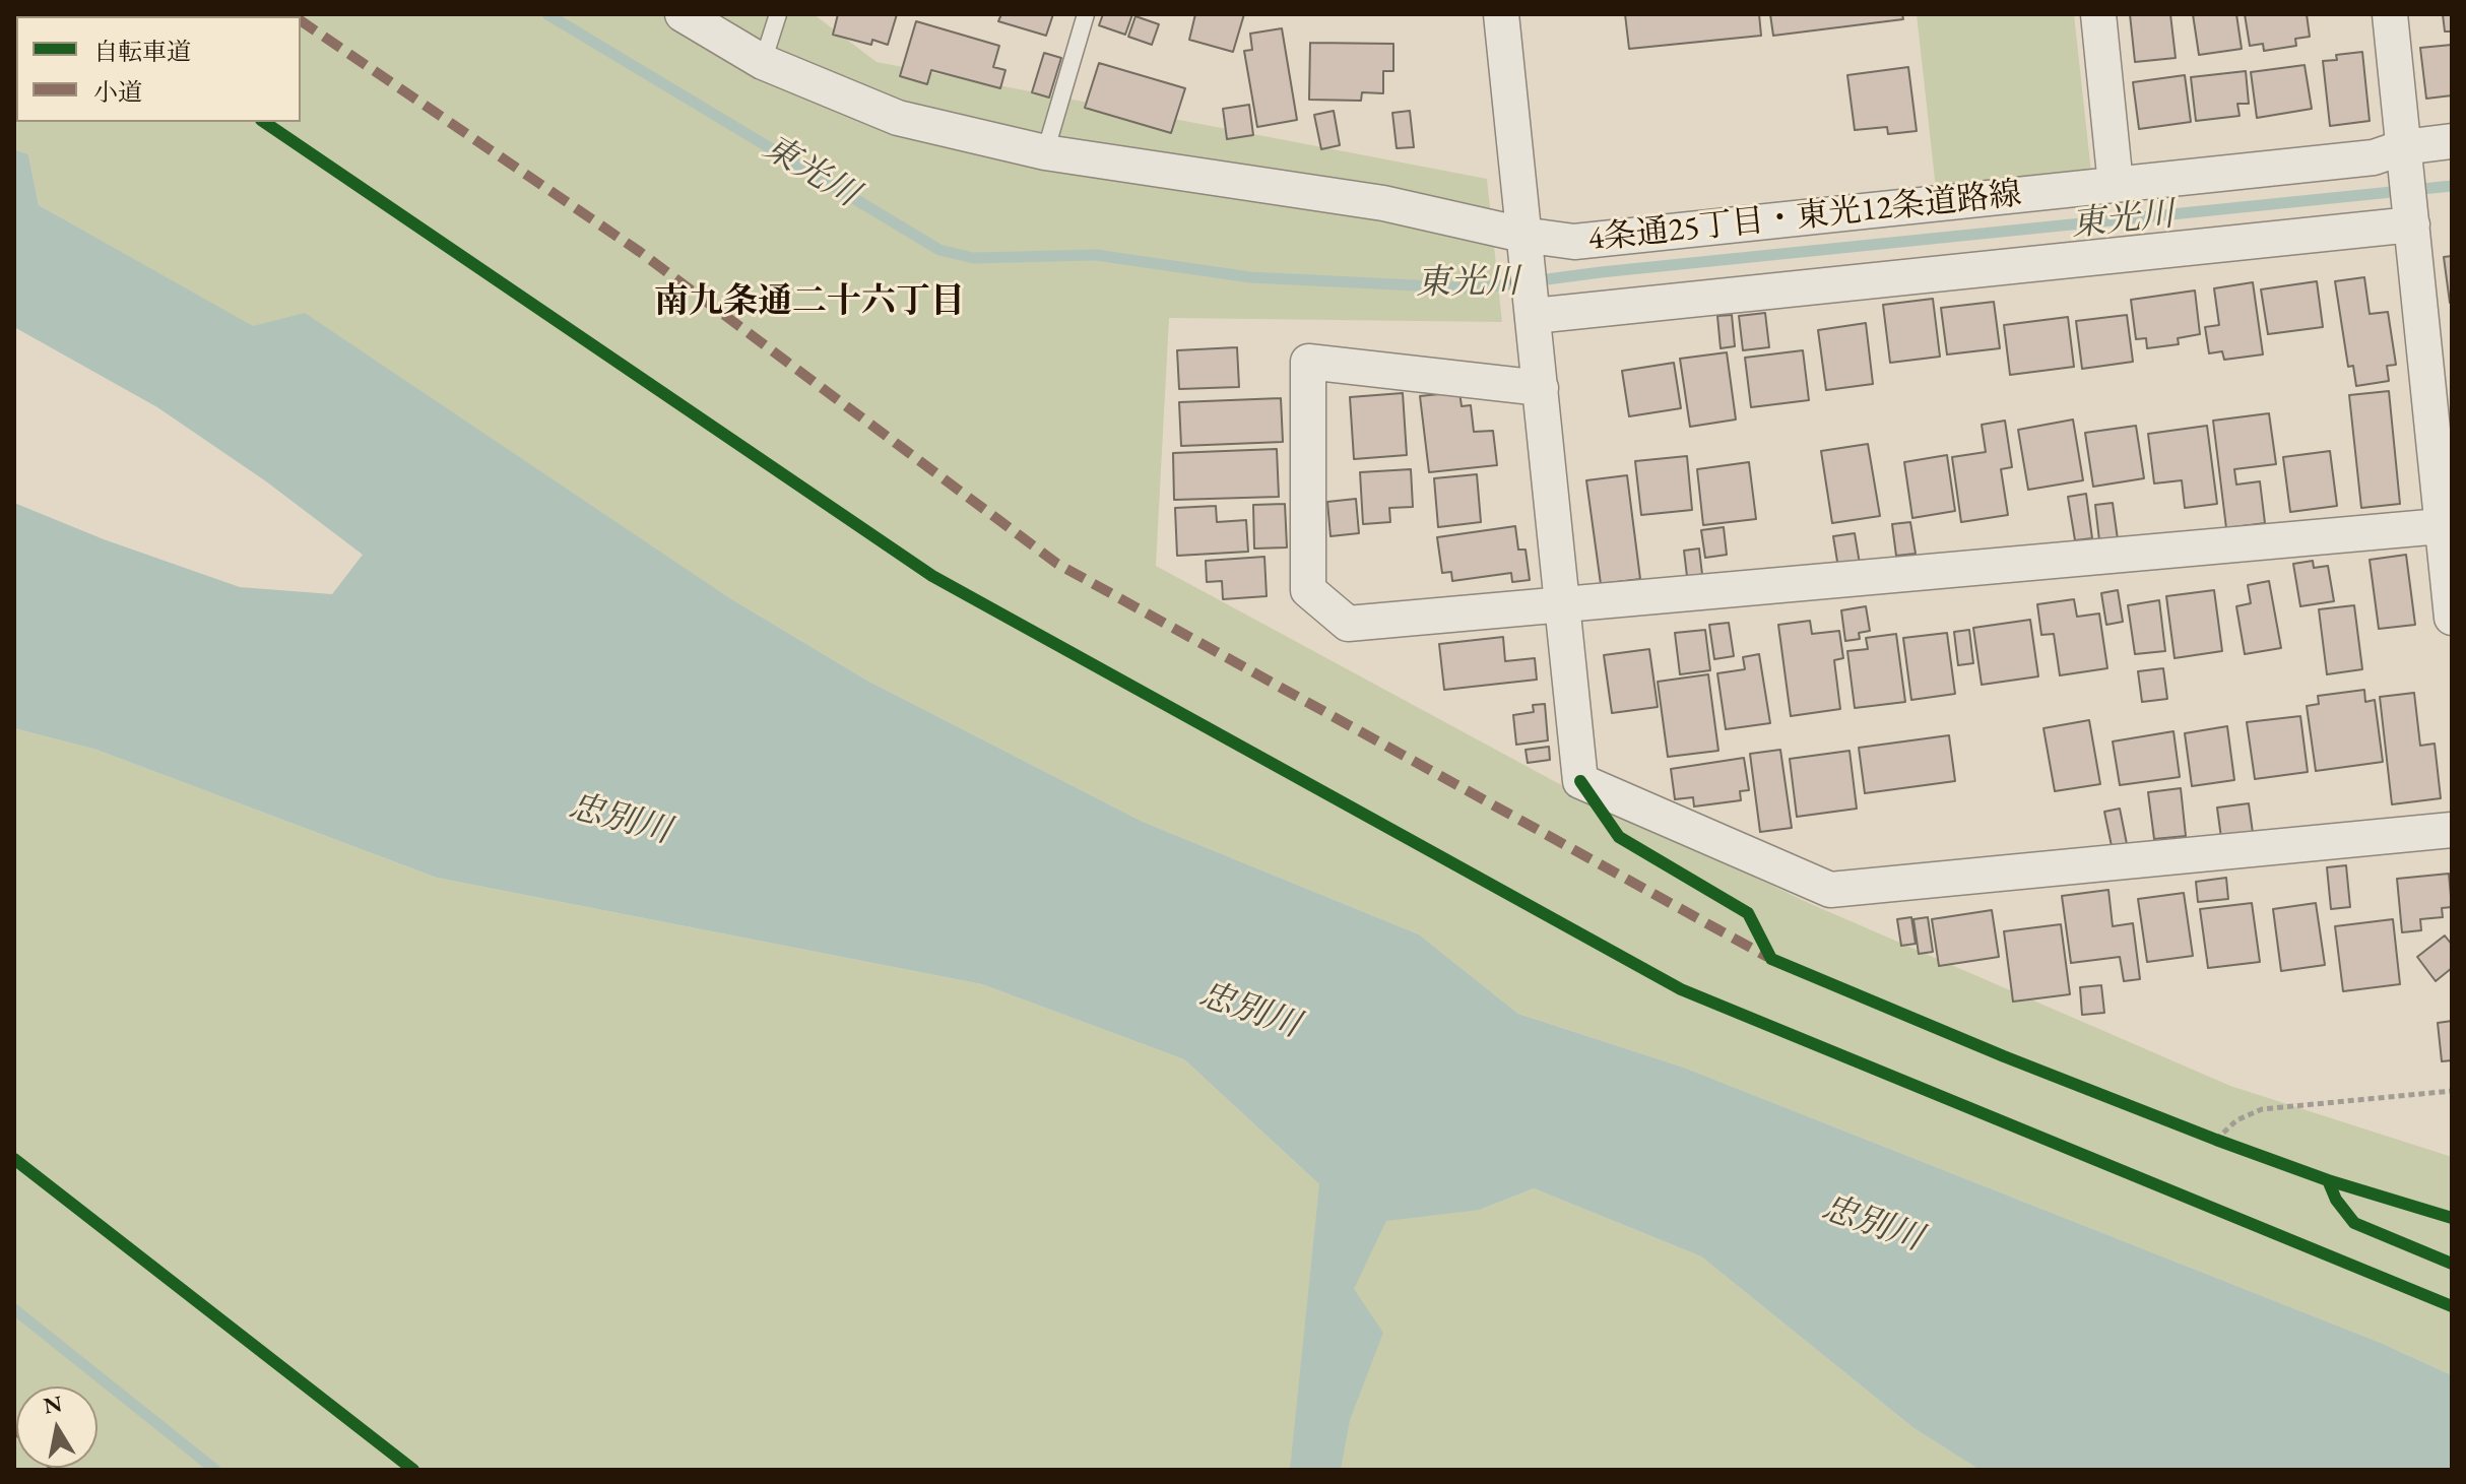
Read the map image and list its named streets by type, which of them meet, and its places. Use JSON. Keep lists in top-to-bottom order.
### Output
{
  "streets": {
    "street": ["4条通25丁目・東光12条道路線"]
  },
  "districts": ["南九条通二十六丁目"],
  "water": ["東光川", "忠別川"],
  "legend": ["自転車道", "小道"],
  "north": "top"
}
